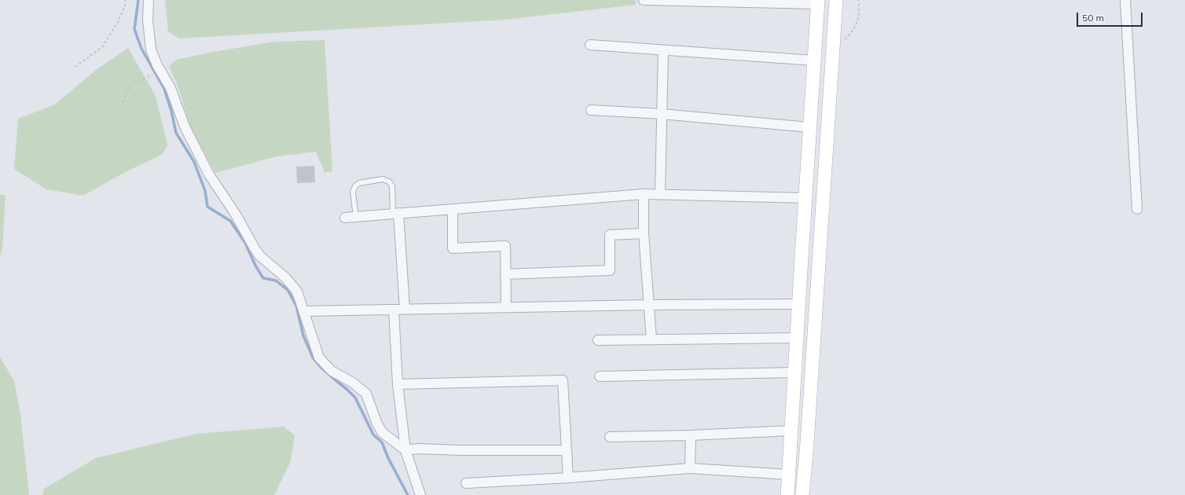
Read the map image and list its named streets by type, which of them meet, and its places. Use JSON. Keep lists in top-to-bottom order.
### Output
{
  "scale_bar": "50 m"
}
